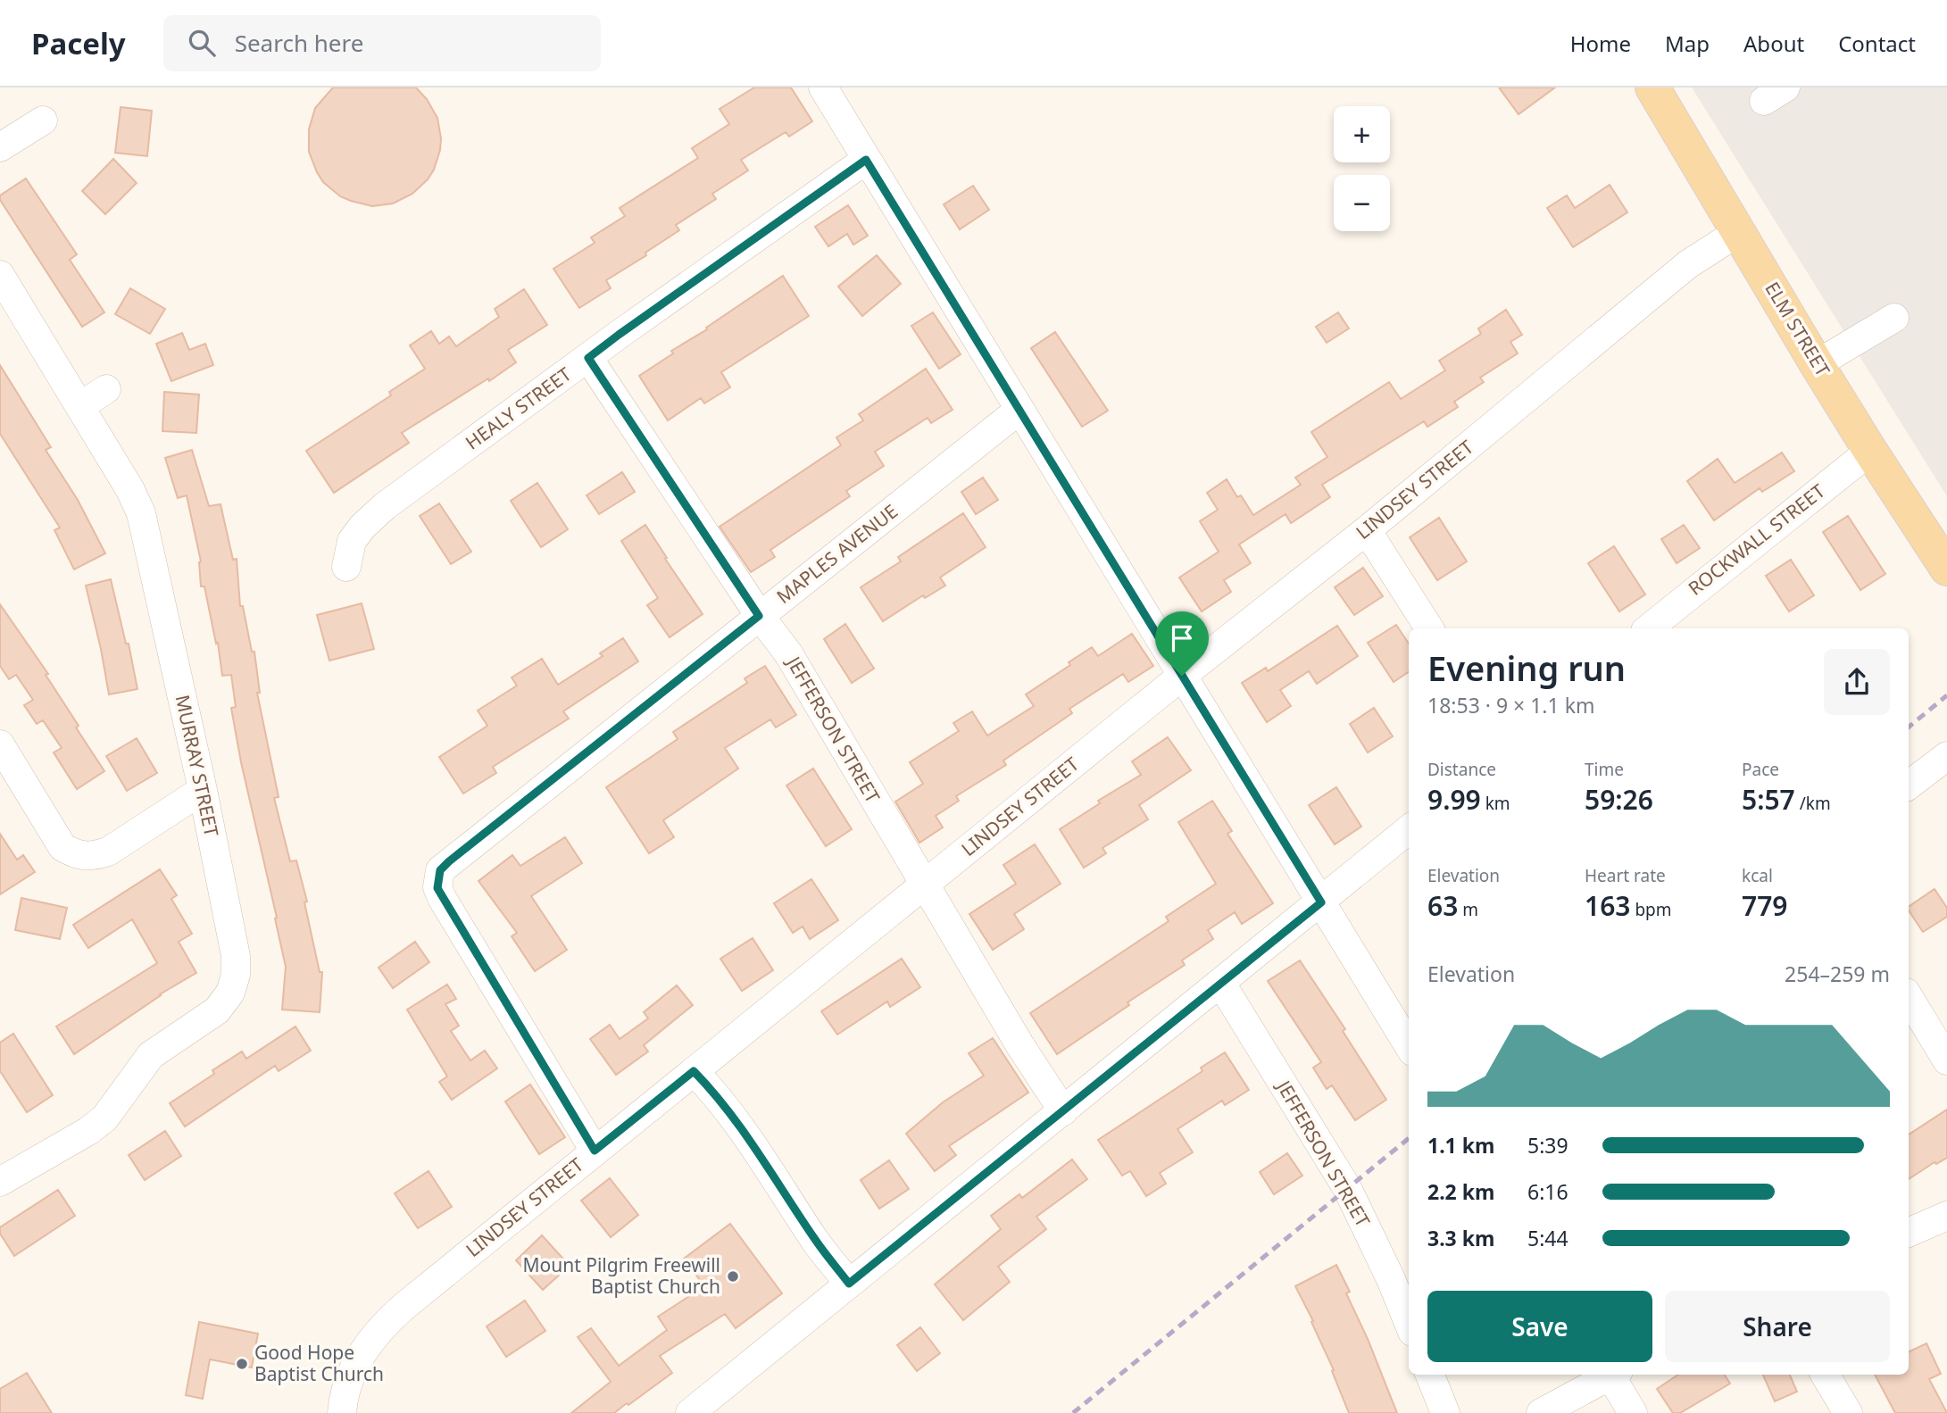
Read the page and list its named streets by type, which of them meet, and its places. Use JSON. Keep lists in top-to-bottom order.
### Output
{
  "streets": {
    "main road": ["ELM STREET"],
    "street": [
      "HEALY STREET",
      "LINDSEY STREET",
      "ROCKWALL STREET",
      "MAPLES AVENUE",
      "JEFFERSON STREET",
      "MURRAY STREET"
    ]
  },
  "crossings": [
    ["ELM STREET", "LINDSEY STREET"],
    ["ELM STREET", "ROCKWALL STREET"],
    ["HEALY STREET", "JEFFERSON STREET"],
    ["LINDSEY STREET", "MAPLES AVENUE"],
    ["LINDSEY STREET", "JEFFERSON STREET"],
    ["MAPLES AVENUE", "JEFFERSON STREET"]
  ],
  "places": ["Mount Pilgrim Freewill Baptist Church", "Good Hope Baptist Church"],
  "page": {
    "header": "Pacely",
    "search": "Search here",
    "nav": [
      "Home",
      "Map",
      "About",
      "Contact"
    ],
    "map_buttons": ["+", "−"],
    "heading": ["Evening run", "18:53 · 9 × 1.1 km"],
    "stats": [
      ["Distance", "9.99 km"],
      ["Time", "59:26"],
      ["Pace", "5:57 /km"],
      ["Elevation", "63 m"],
      ["Heart rate", "163 bpm"],
      ["kcal", "779"]
    ],
    "chart": ["Elevation", "254–259 m"],
    "list": [
      {
        "name": "1.1 km",
        "note": "5:39"
      },
      {
        "name": "2.2 km",
        "note": "6:16"
      },
      {
        "name": "3.3 km",
        "note": "5:44"
      }
    ],
    "buttons": ["Save", "Share"]
  }
}
